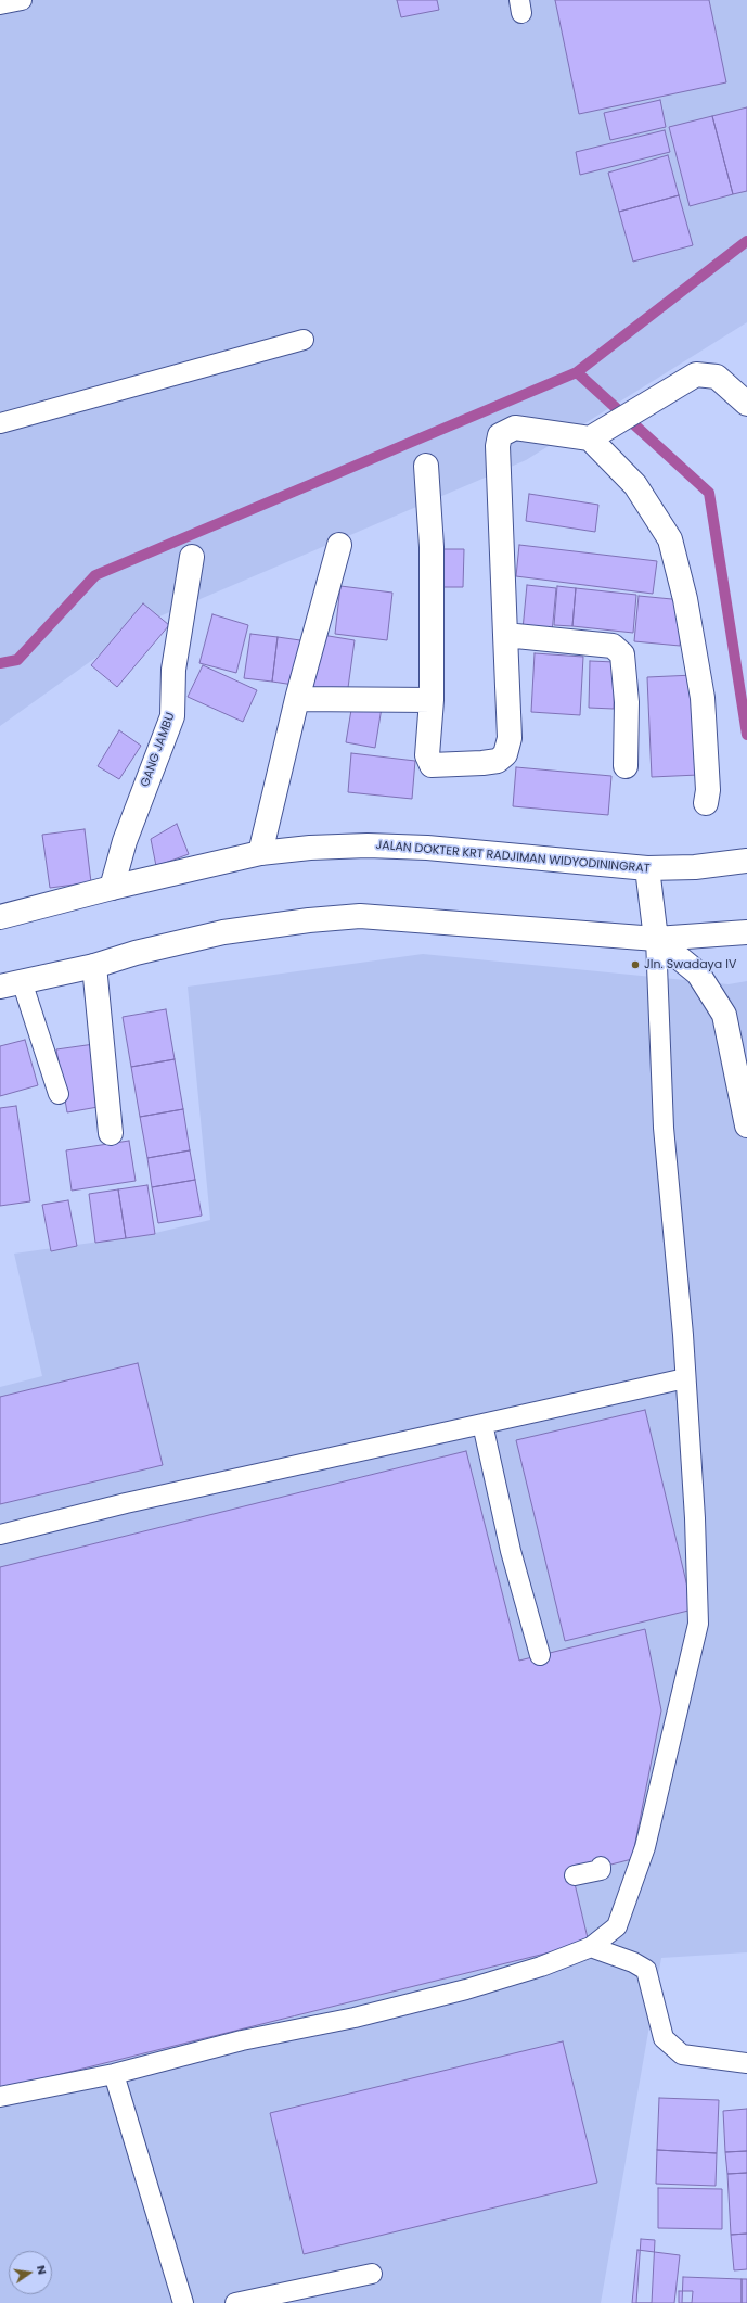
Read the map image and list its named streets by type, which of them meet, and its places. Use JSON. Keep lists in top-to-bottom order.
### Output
{
  "streets": {
    "street": ["GANG JAMBU", "JALAN DOKTER KRT RADJIMAN WIDYODININGRAT"]
  },
  "crossings": [
    ["GANG JAMBU", "JALAN DOKTER KRT RADJIMAN WIDYODININGRAT"]
  ],
  "places": ["Jln. Swadaya IV"],
  "north": "right"
}
